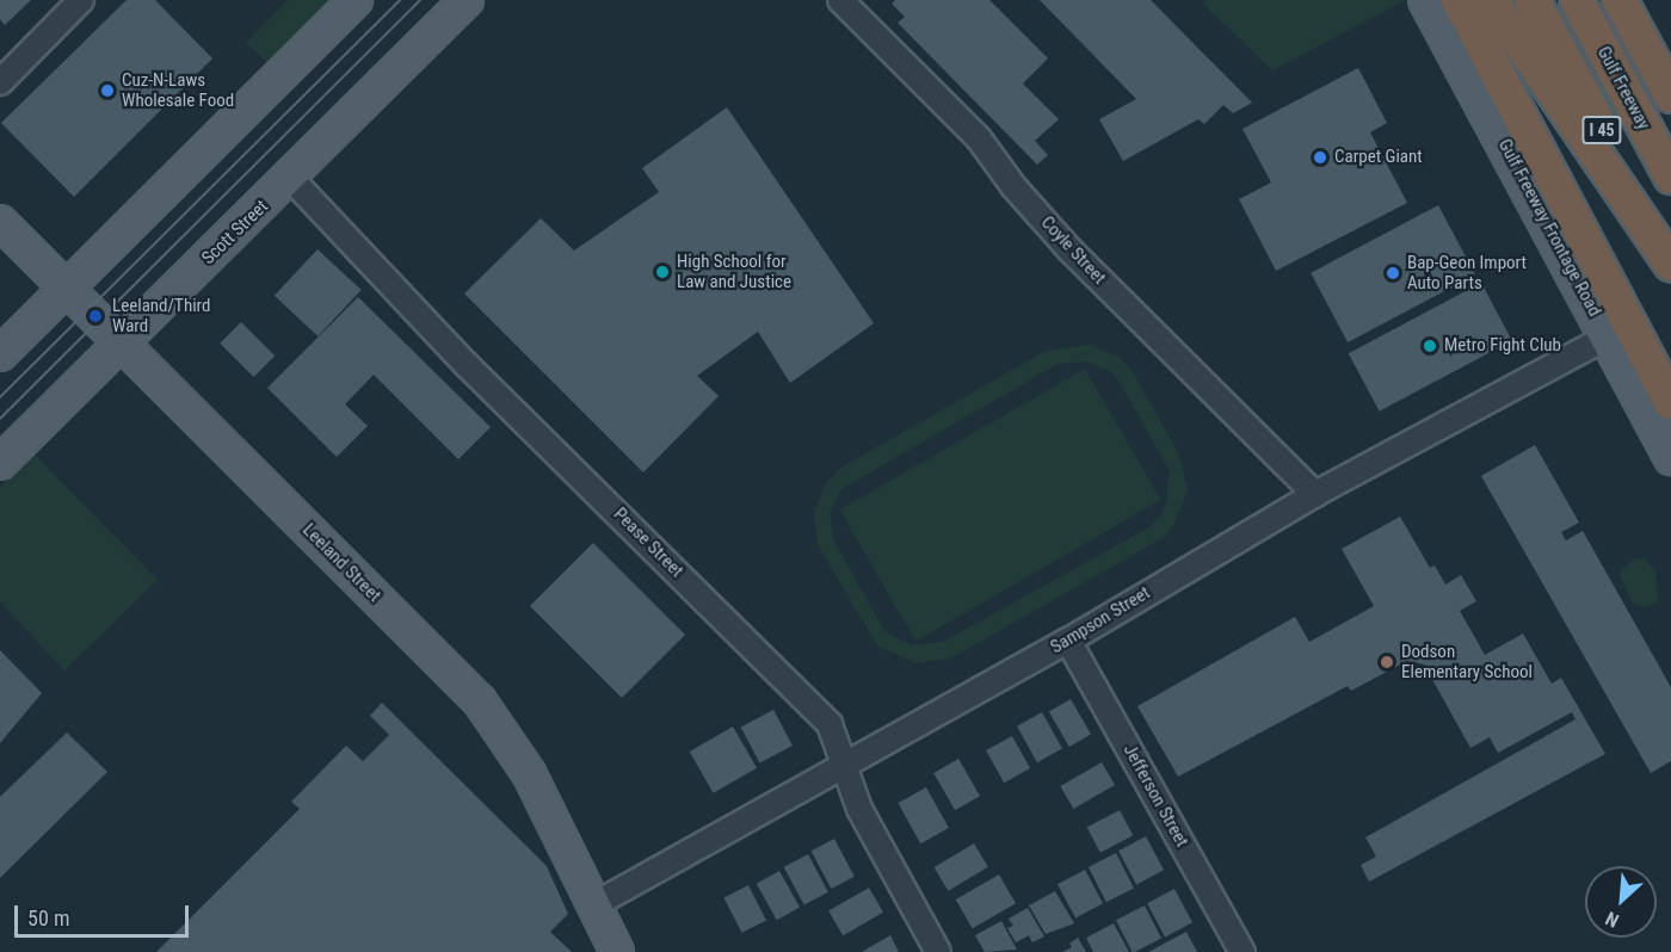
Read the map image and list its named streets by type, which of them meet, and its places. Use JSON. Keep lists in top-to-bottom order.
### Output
{
  "streets": {
    "highway": ["Gulf Freeway", "I 45"],
    "main road": ["Gulf Freeway Frontage Road", "Scott Street", "Leeland Street"],
    "street": [
      "Coyle Street",
      "Pease Street",
      "Sampson Street",
      "Jefferson Street"
    ]
  },
  "crossings": [
    ["Gulf Freeway Frontage Road", "Sampson Street"],
    ["Scott Street", "Pease Street"],
    ["Scott Street", "Leeland Street"],
    ["Coyle Street", "Sampson Street"],
    ["Pease Street", "Sampson Street"],
    ["Leeland Street", "Sampson Street"],
    ["Sampson Street", "Jefferson Street"]
  ],
  "places": [
    "Cuz-N-Laws Wholesale Food",
    "Carpet Giant",
    "High School for Law and Justice",
    "Bap-Geon Import Auto Parts",
    "Leeland/Third Ward",
    "Metro Fight Club",
    "Dodson Elementary School"
  ],
  "scale_bar": "50 m",
  "north": "bottom left"
}
